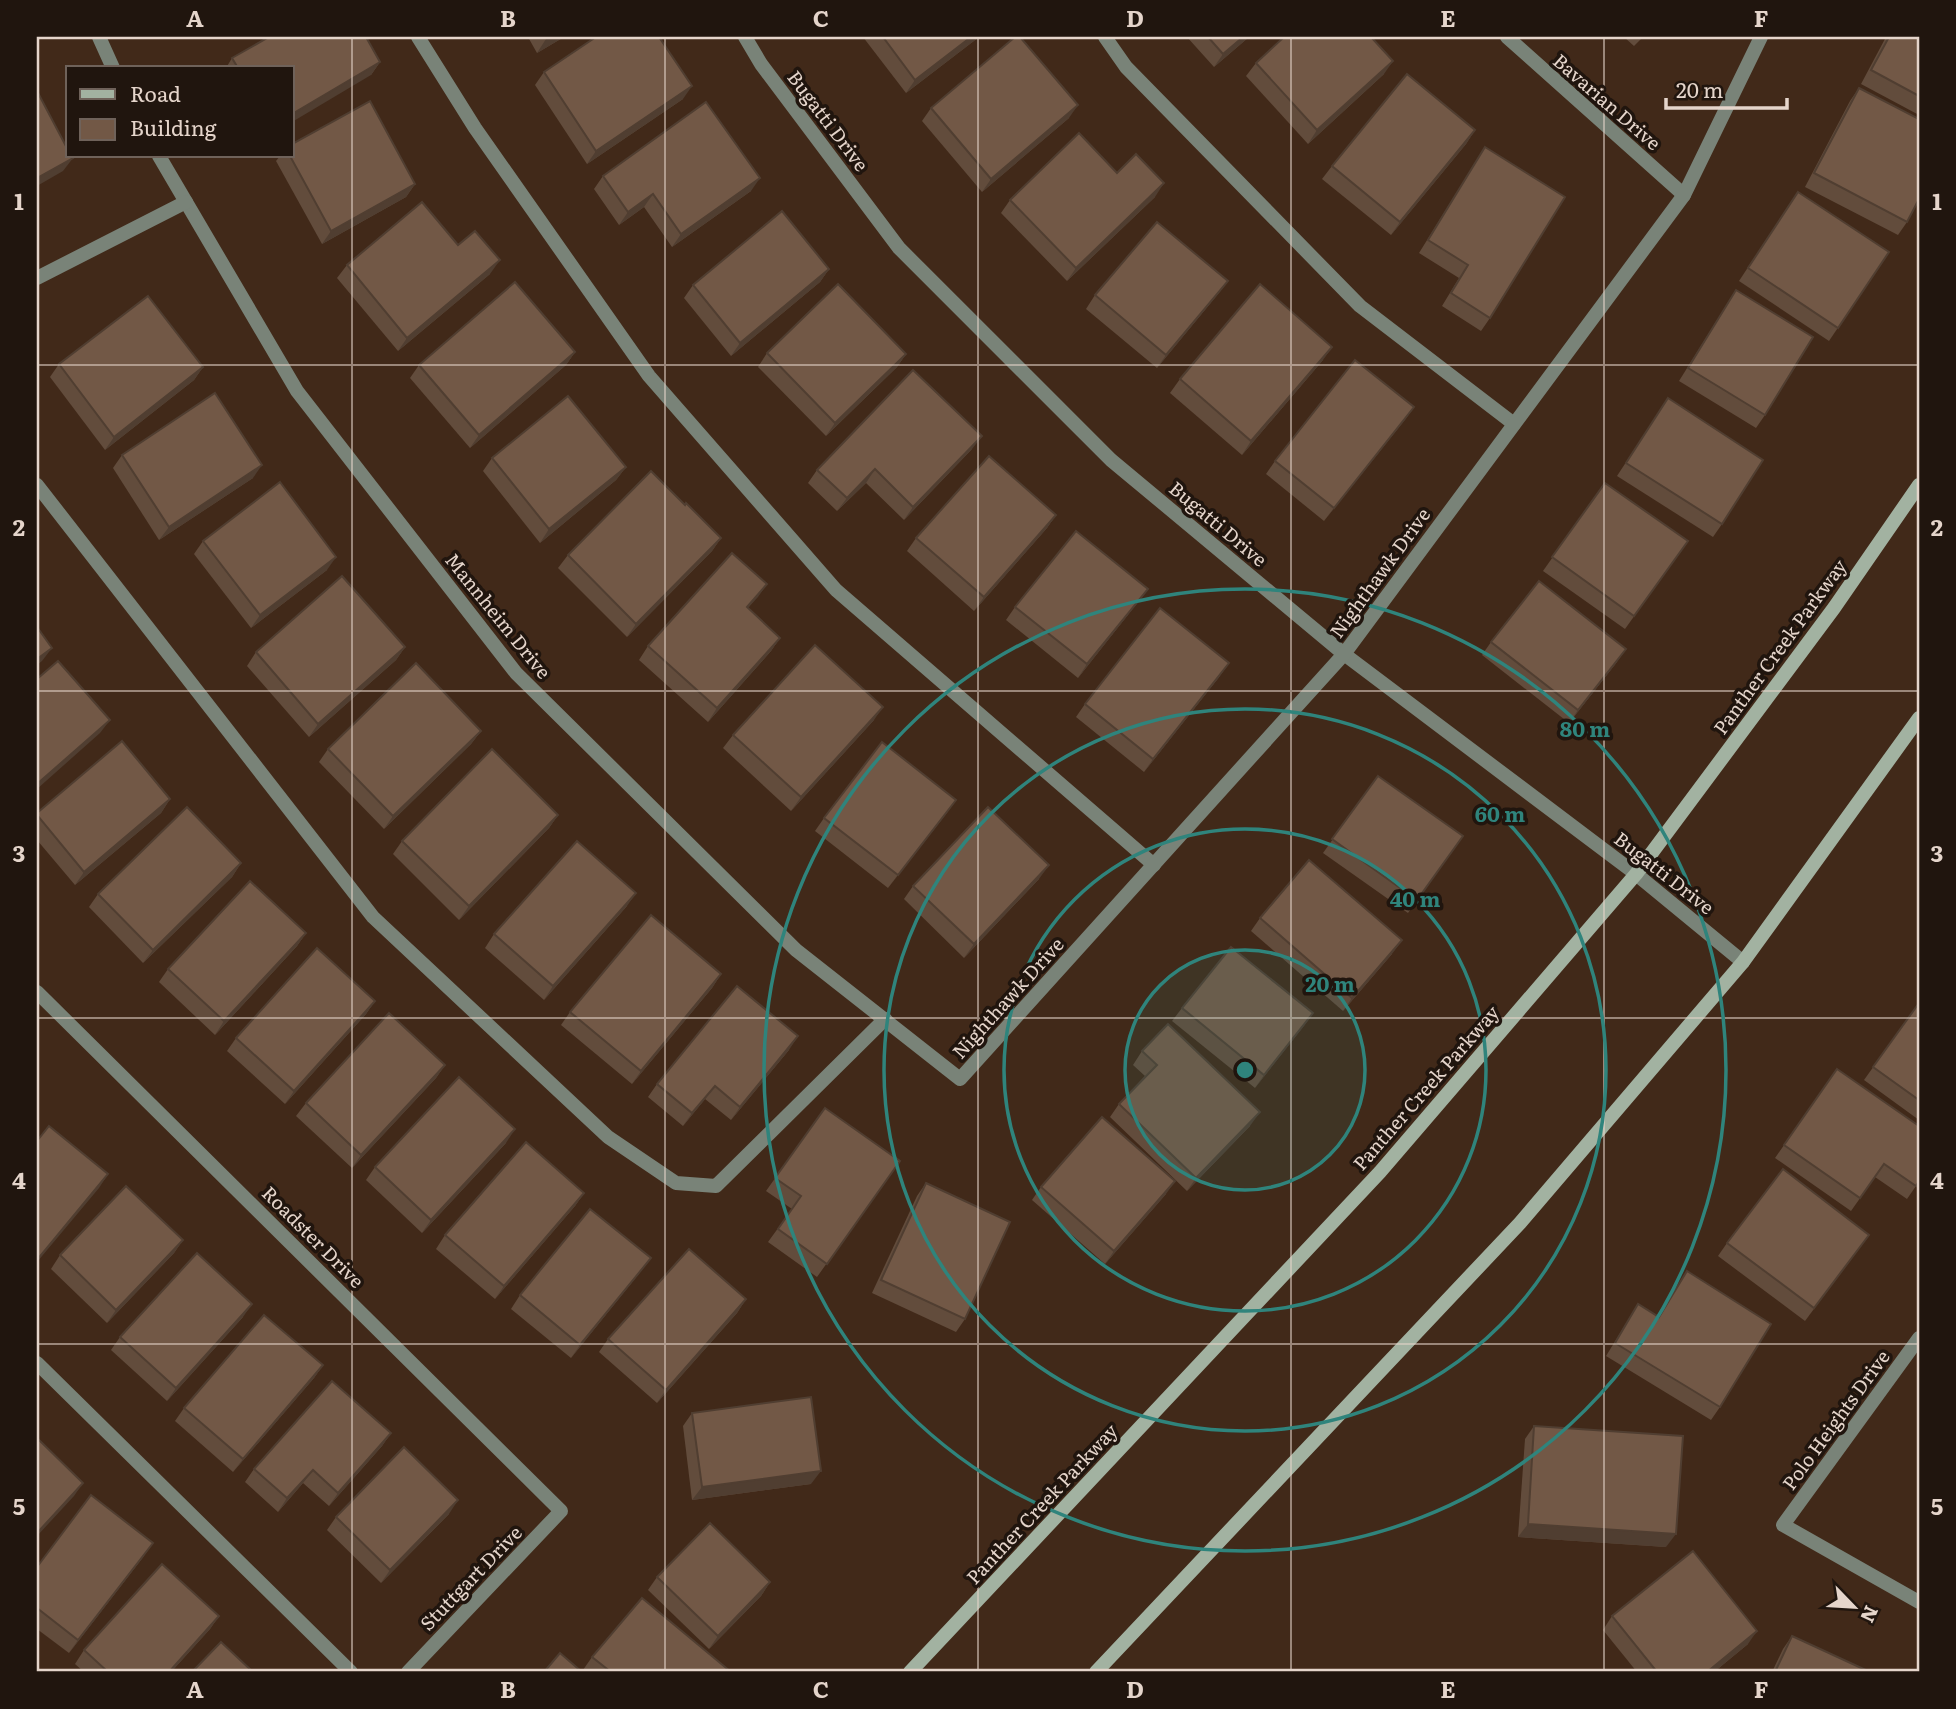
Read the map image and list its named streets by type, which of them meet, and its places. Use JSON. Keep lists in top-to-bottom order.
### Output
{
  "streets": {
    "main road": ["Panther Creek Parkway"],
    "street": [
      "Bavarian Drive",
      "Bugatti Drive",
      "Nighthawk Drive",
      "Mannheim Drive",
      "Roadster Drive",
      "Polo Heights Drive",
      "Stuttgart Drive"
    ]
  },
  "crossings": [
    ["Bavarian Drive", "Nighthawk Drive"],
    ["Bugatti Drive", "Nighthawk Drive"],
    ["Bugatti Drive", "Panther Creek Parkway"],
    ["Nighthawk Drive", "Mannheim Drive"],
    ["Roadster Drive", "Stuttgart Drive"]
  ],
  "legend": ["Road", "Building"],
  "scale_bar": "20 m",
  "north": "bottom right",
  "grid": {
    "columns": [
      "A",
      "B",
      "C",
      "D",
      "E",
      "F"
    ],
    "rows": [
      "1",
      "2",
      "3",
      "4",
      "5"
    ]
  },
  "rings": [
    "80 m",
    "60 m",
    "40 m",
    "20 m"
  ]
}
